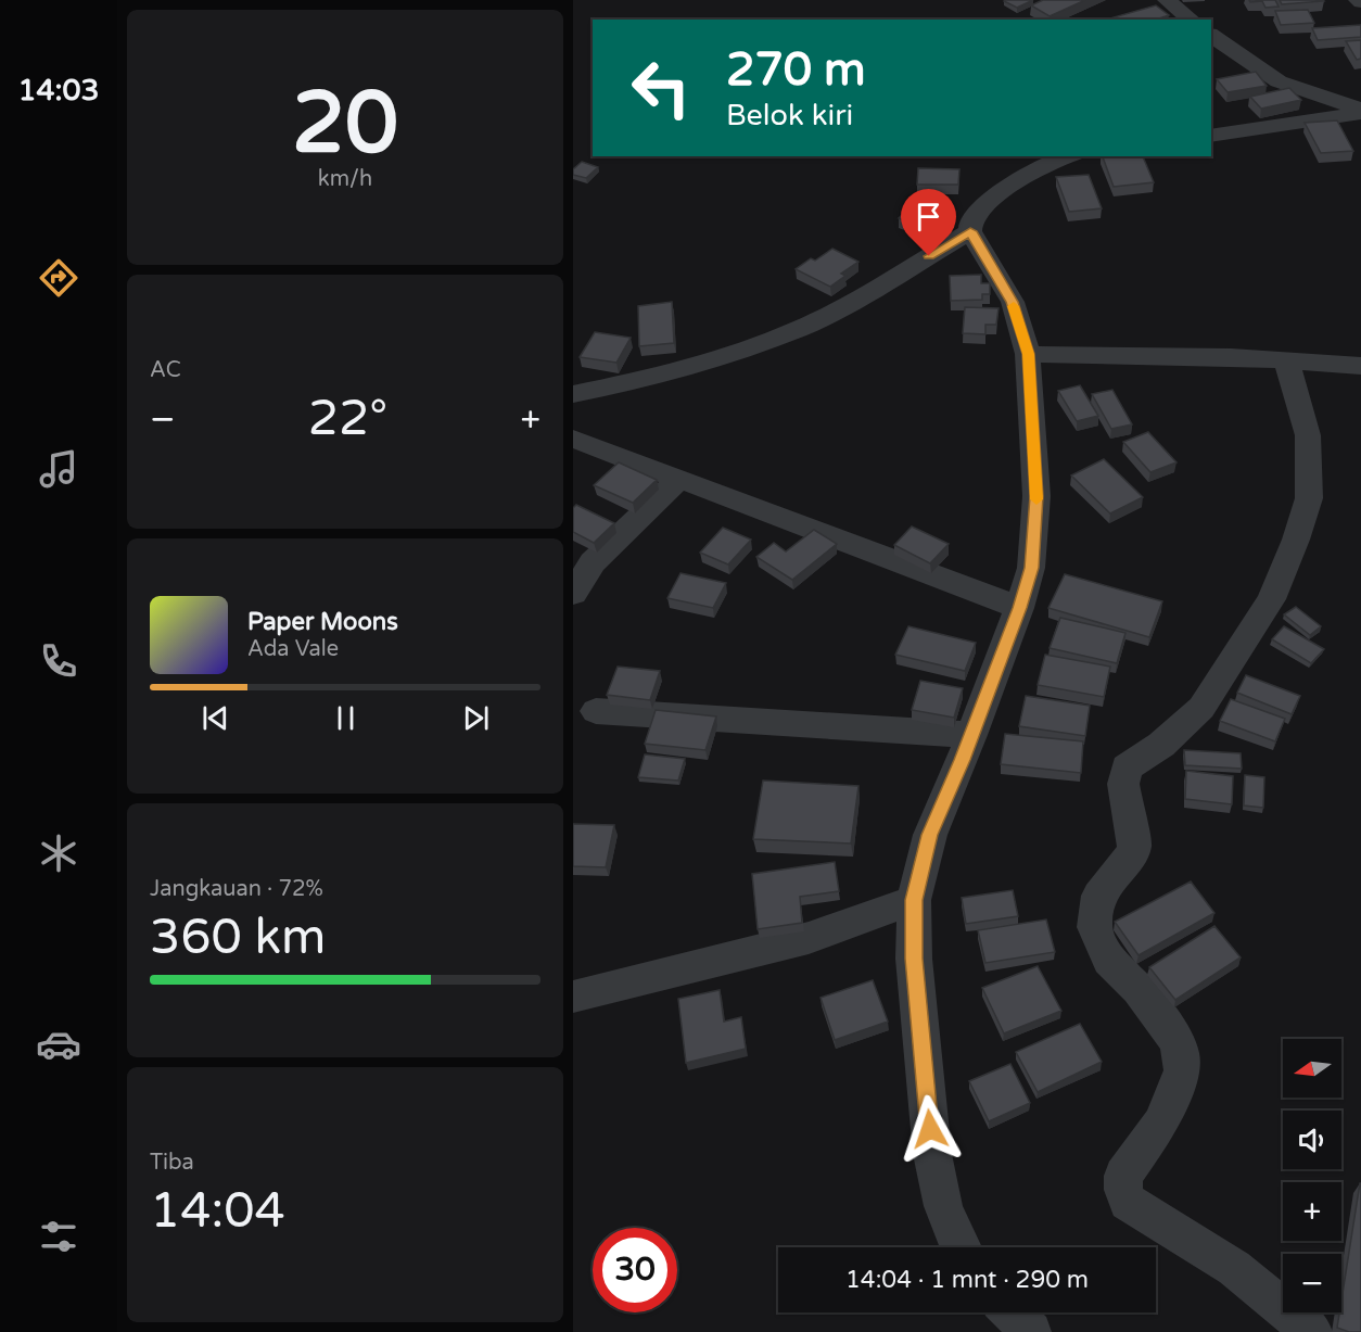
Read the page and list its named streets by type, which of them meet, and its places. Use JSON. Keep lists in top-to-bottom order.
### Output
{
  "north": "left",
  "page": {
    "tabs": "14:03",
    "tile": [
      ["20", "km/h"],
      "AC",
      ["Jangkauan · 72%", "360 km"],
      ["Tiba", "14:04"]
    ],
    "turn": ["270 m", "Belok kiri"],
    "heat": ["−", "22°", "+"],
    "song": ["Paper Moons", "Ada Vale"],
    "map_buttons": ["+", "−"],
    "limit": "30",
    "trip": "14:04 · 1 mnt · 290 m"
  }
}
